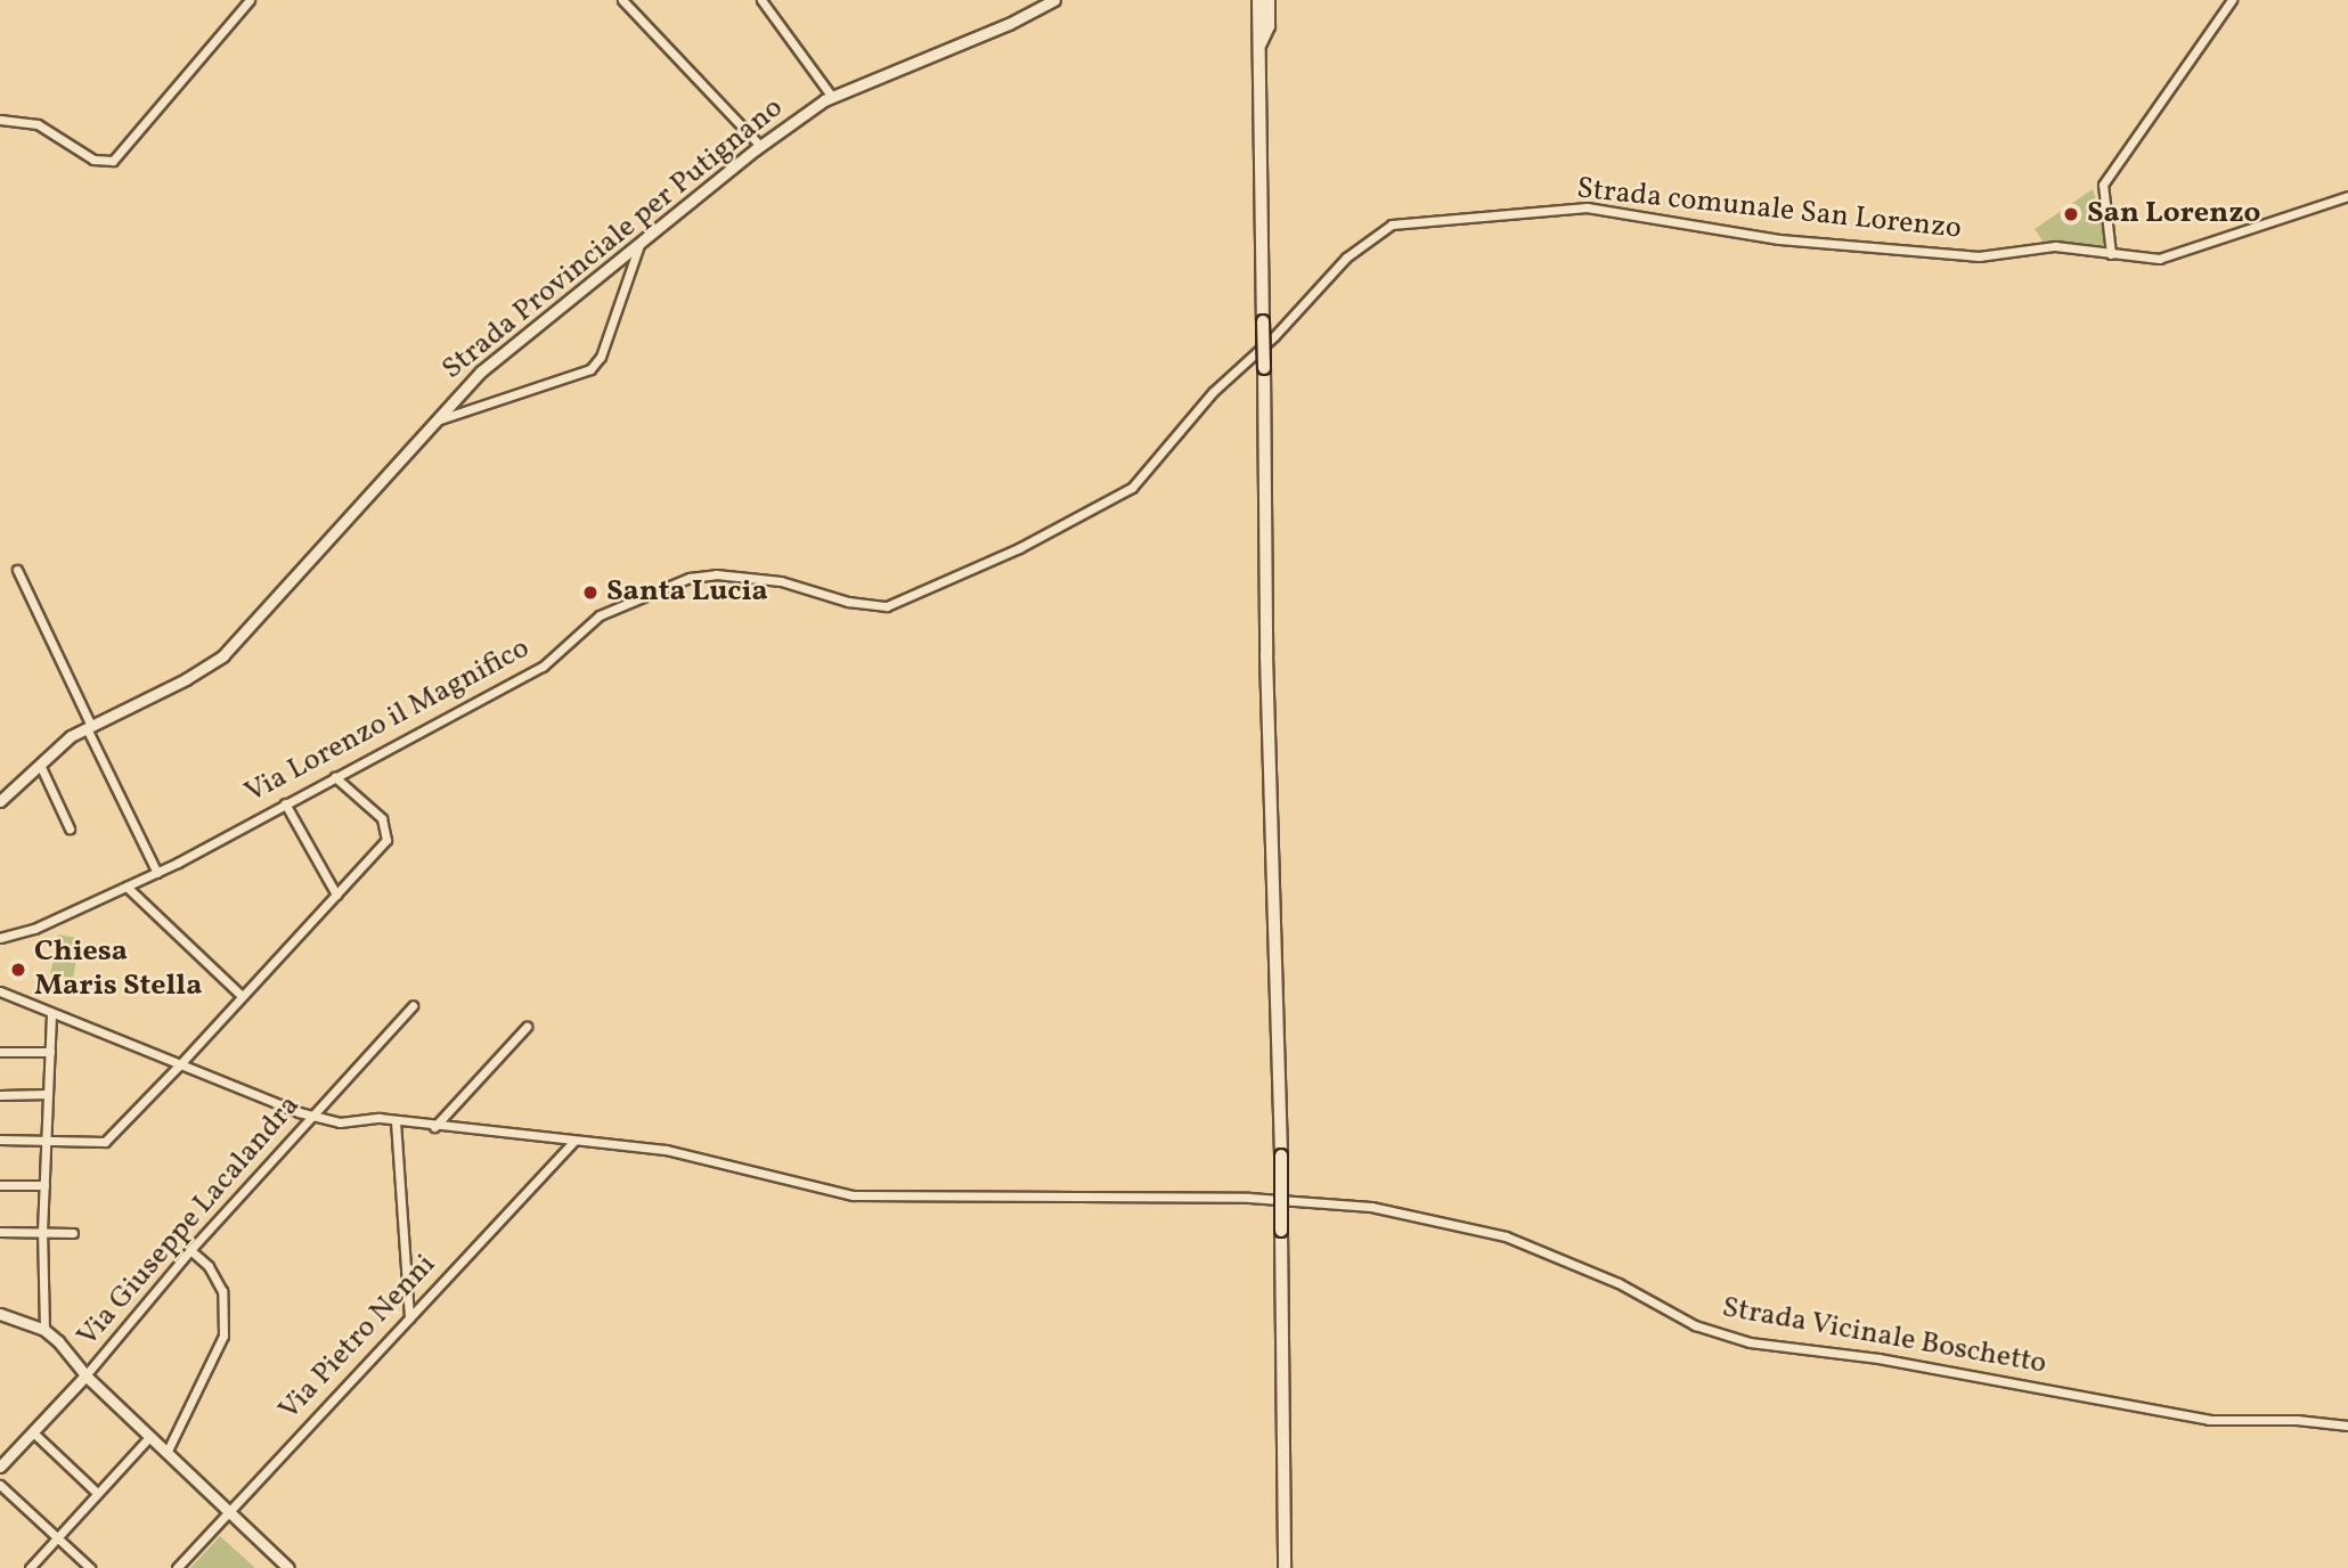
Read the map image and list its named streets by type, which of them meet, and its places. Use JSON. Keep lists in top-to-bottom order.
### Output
{
  "streets": {
    "street": [
      "Strada comunale San Lorenzo",
      "Strada Provinciale per Putignano",
      "Via Lorenzo il Magnifico",
      "Via Giuseppe Lacalandra",
      "Strada Vicinale Boschetto",
      "Via Pietro Nenni"
    ]
  },
  "crossings": [
    ["Strada comunale San Lorenzo", "Via Lorenzo il Magnifico"],
    ["Via Giuseppe Lacalandra", "Strada Vicinale Boschetto"],
    ["Strada Vicinale Boschetto", "Via Pietro Nenni"]
  ],
  "places": ["San Lorenzo", "Santa Lucia", "Chiesa Maris Stella"]
}
